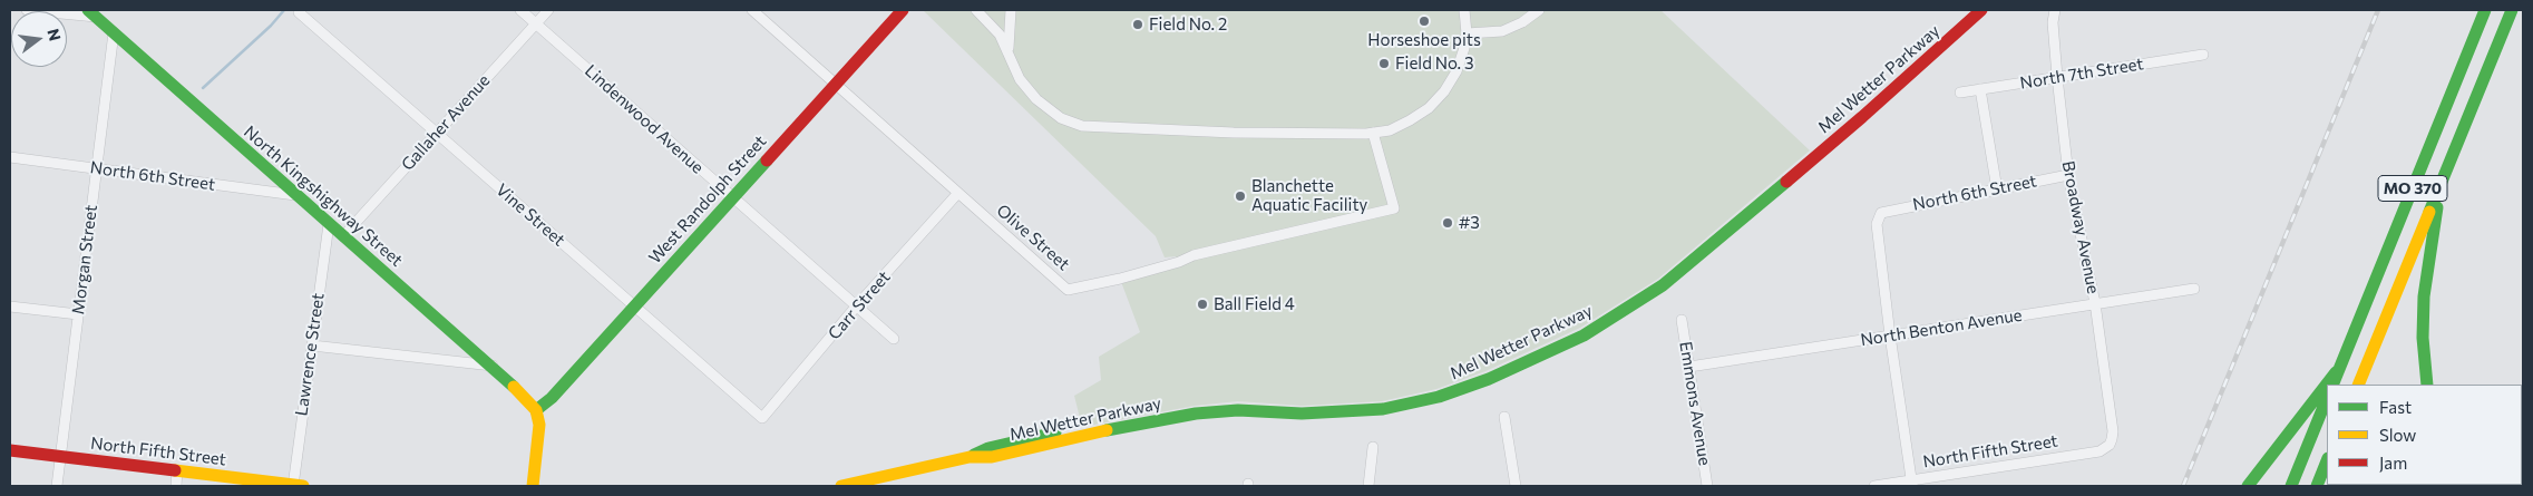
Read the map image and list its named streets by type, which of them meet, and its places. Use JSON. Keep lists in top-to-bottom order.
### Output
{
  "streets": {
    "main road": [
      "Mel Wetter Parkway",
      "MO 370",
      "North Kingshighway Street",
      "West Randolph Street",
      "North Fifth Street"
    ],
    "street": [
      "North 7th Street",
      "Lindenwood Avenue",
      "Gallaher Avenue",
      "North 6th Street",
      "Vine Street",
      "Broadway Avenue",
      "Olive Street",
      "Morgan Street",
      "Carr Street",
      "North Benton Avenue",
      "Lawrence Street",
      "Emmons Avenue"
    ]
  },
  "crossings": [
    ["North 7th Street", "Broadway Avenue"],
    ["Lindenwood Avenue", "Gallaher Avenue"],
    ["Lindenwood Avenue", "West Randolph Street"],
    ["Lindenwood Avenue", "Carr Street"],
    ["Gallaher Avenue", "North Kingshighway Street"],
    ["Gallaher Avenue", "Vine Street"],
    ["North 6th Street", "North Kingshighway Street"],
    ["North 6th Street", "Broadway Avenue"],
    ["North 6th Street", "Morgan Street"],
    ["North 6th Street", "North Benton Avenue"],
    ["North Kingshighway Street", "West Randolph Street"],
    ["North Kingshighway Street", "Morgan Street"],
    ["North Kingshighway Street", "Lawrence Street"],
    ["West Randolph Street", "Vine Street"],
    ["West Randolph Street", "Olive Street"],
    ["Vine Street", "Carr Street"],
    ["Broadway Avenue", "North Benton Avenue"],
    ["Broadway Avenue", "North Fifth Street"],
    ["Olive Street", "Carr Street"],
    ["Morgan Street", "North Fifth Street"],
    ["North Benton Avenue", "Emmons Avenue"],
    ["Lawrence Street", "North Fifth Street"]
  ],
  "places": [
    "Horseshoe pits",
    "Field No. 2",
    "Field No. 3",
    "Blanchette Aquatic Facility",
    "#3",
    "Ball Field 4"
  ],
  "legend": ["Fast", "Slow", "Jam"],
  "north": "right"
}
